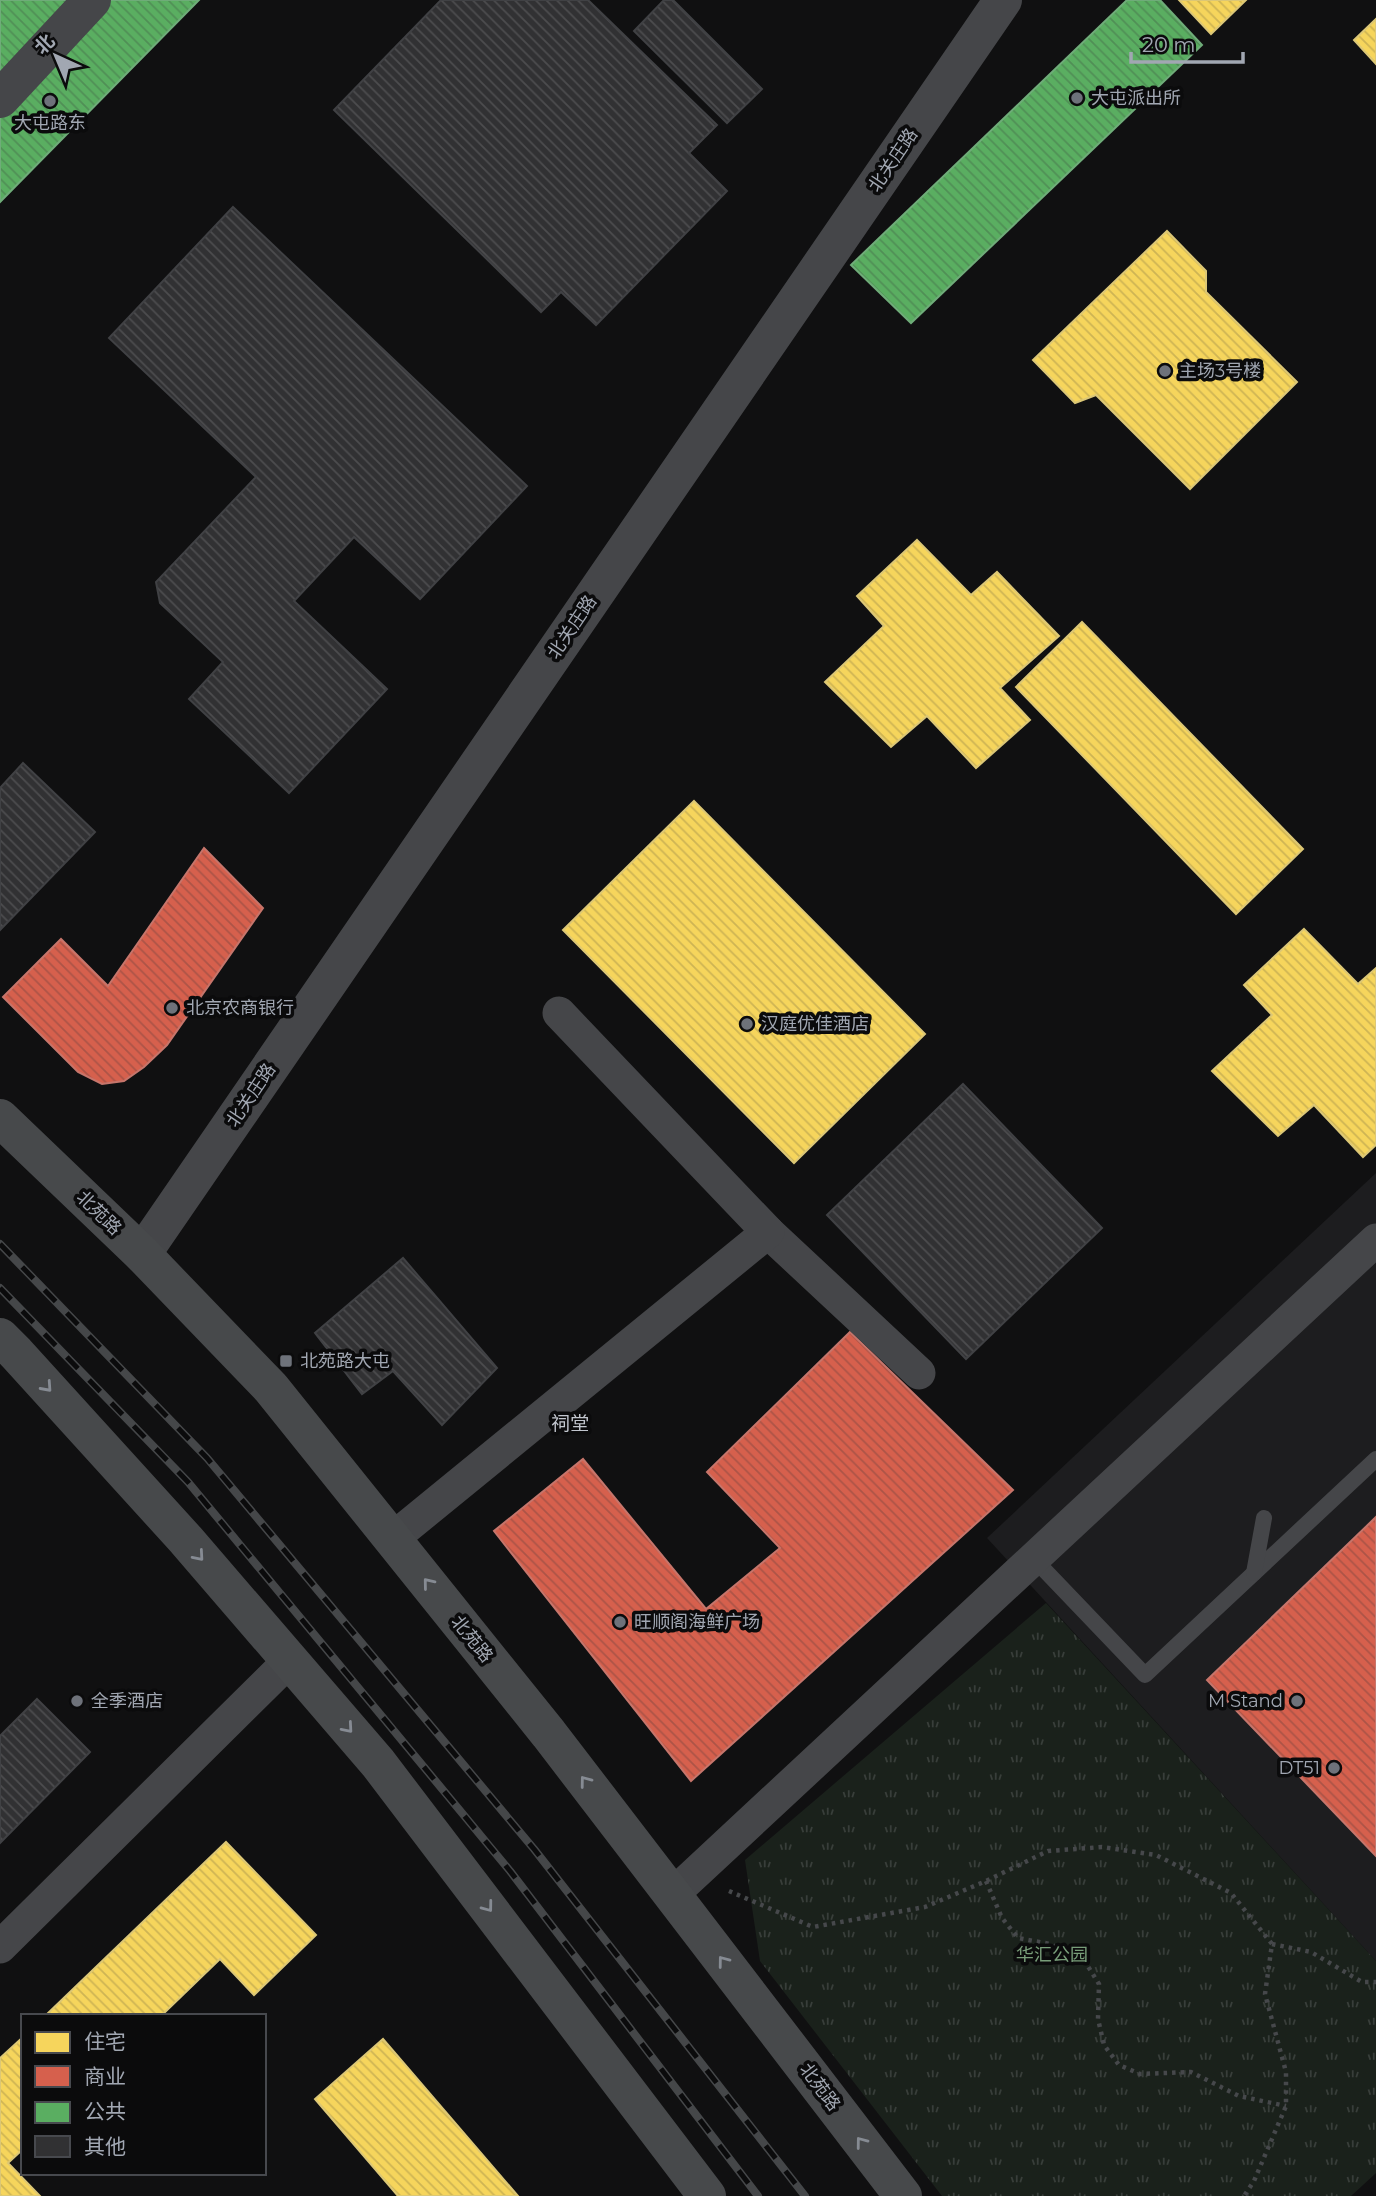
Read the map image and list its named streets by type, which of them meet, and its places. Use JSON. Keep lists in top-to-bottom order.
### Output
{
  "streets": {
    "main road": ["北苑路"],
    "street": ["北关庄路"]
  },
  "crossings": [
    ["北关庄路", "北苑路"]
  ],
  "districts": ["祠堂"],
  "parks": ["华汇公园"],
  "places": {
    "other": [
      "大屯派出所",
      "大屯路东",
      "主场3号楼",
      "北京农商银行",
      "汉庭优佳酒店",
      "旺顺阁海鲜广场",
      "全季酒店",
      "M Stand",
      "DT51"
    ],
    "transit": ["北苑路大屯"]
  },
  "legend": [
    "住宅",
    "商业",
    "公共",
    "其他"
  ],
  "scale_bar": "20 m",
  "north": "top left"
}
